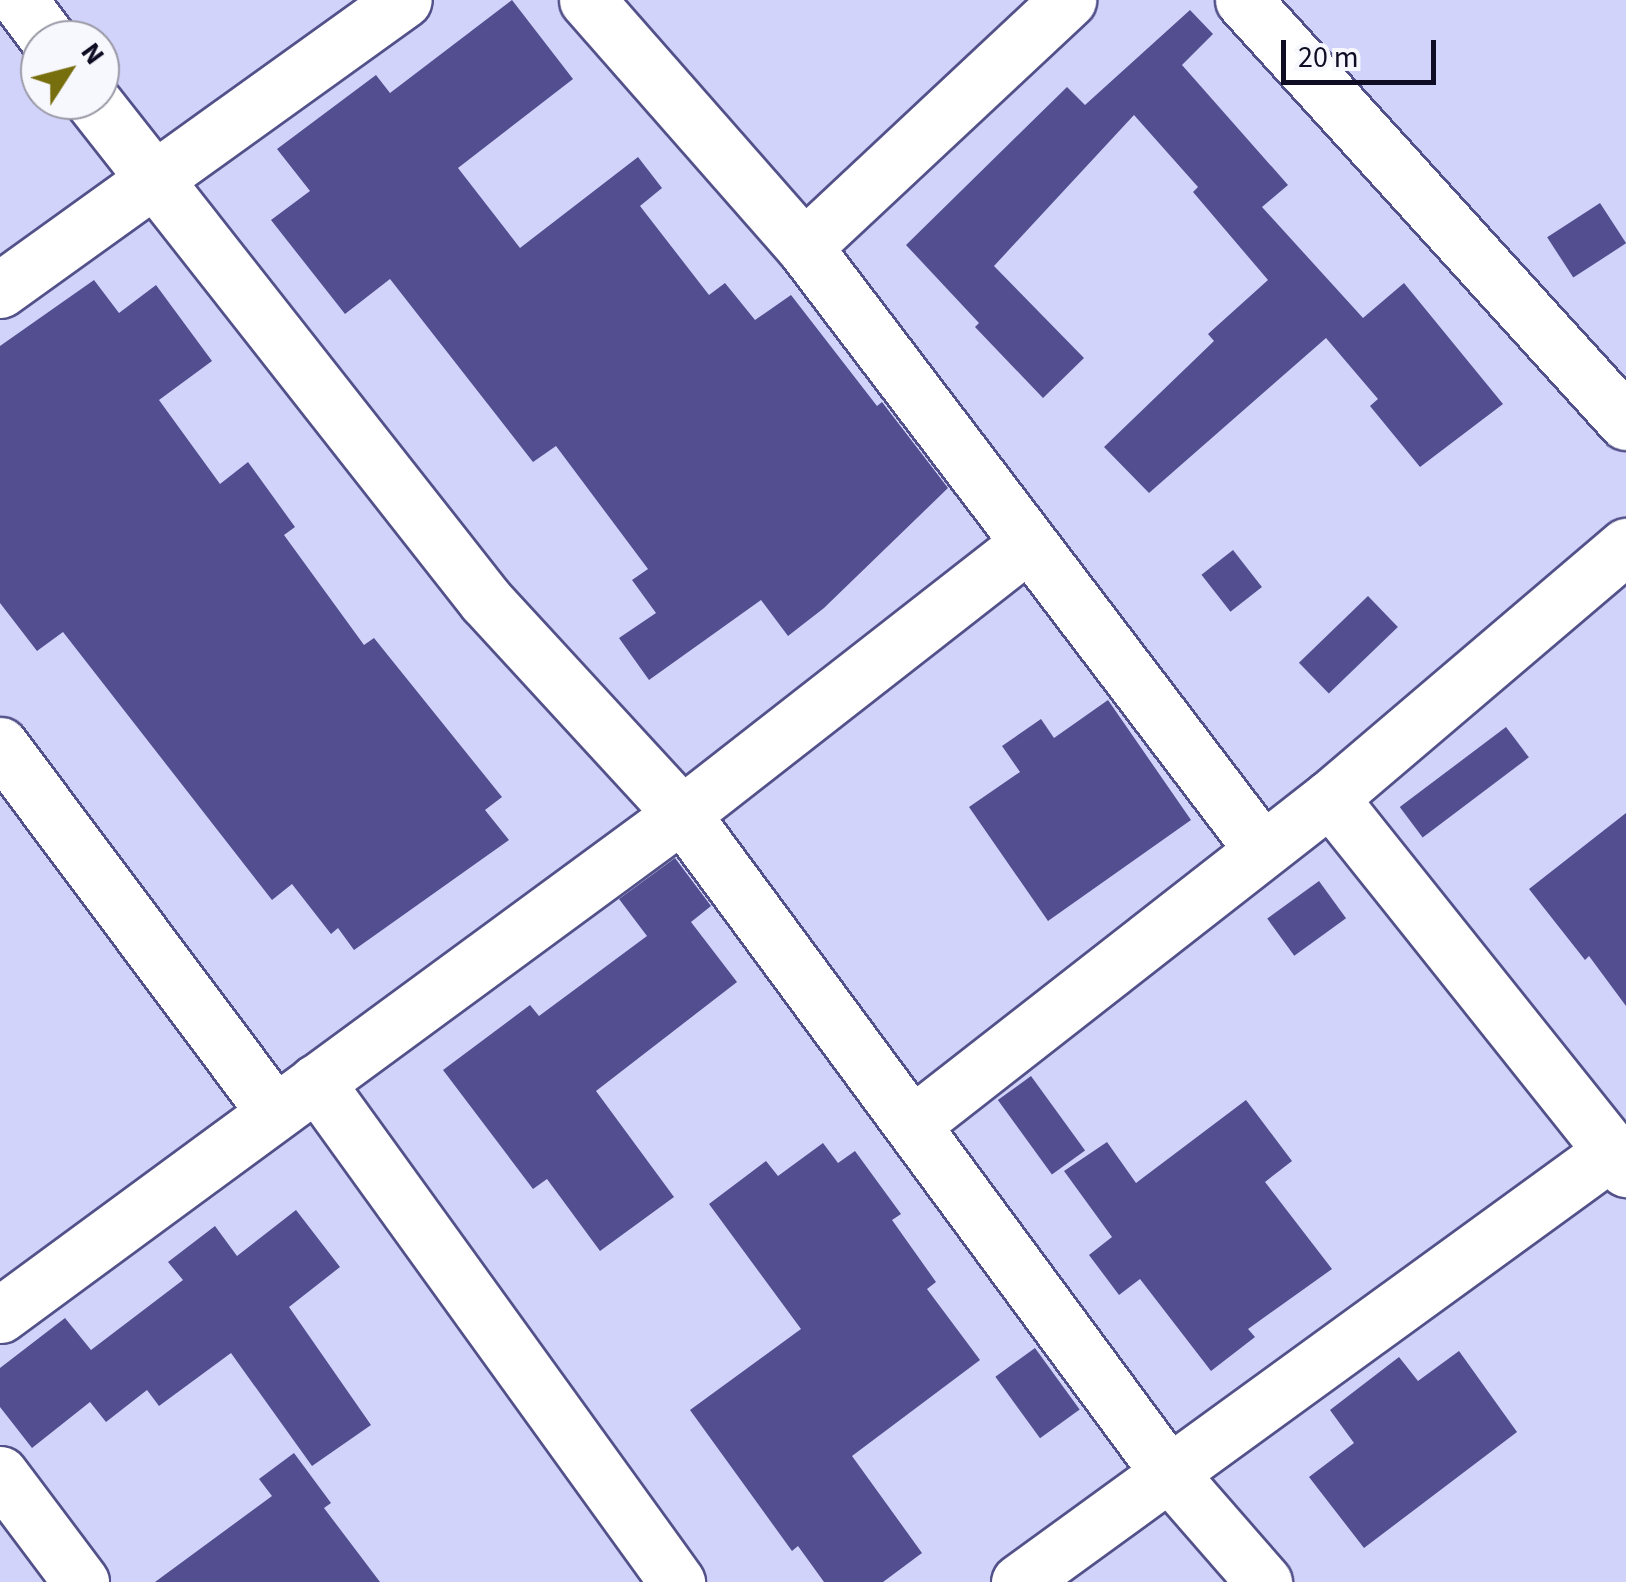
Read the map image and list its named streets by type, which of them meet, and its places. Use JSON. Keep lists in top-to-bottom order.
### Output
{
  "scale_bar": "20 m",
  "north": "top right"
}
